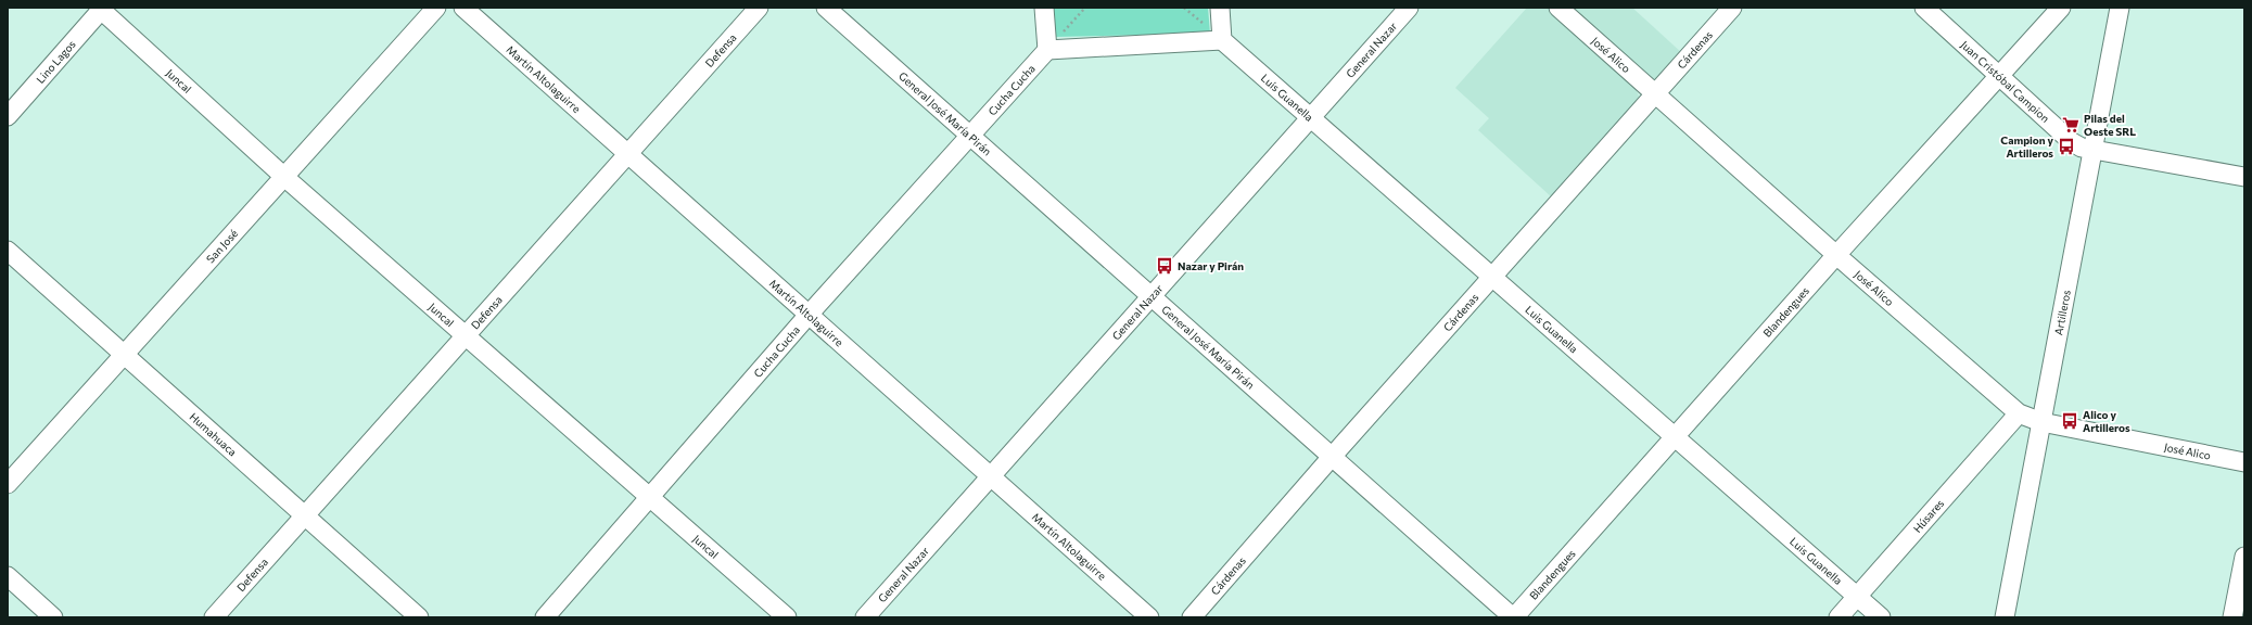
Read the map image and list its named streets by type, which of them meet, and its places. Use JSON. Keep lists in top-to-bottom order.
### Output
{
  "streets": {
    "street": [
      "Defensa",
      "General Nazar",
      "Cárdenas",
      "José Alico",
      "Lino Lagos",
      "Martín Altolaguirre",
      "Juncal",
      "Juan Cristóbal Campion",
      "Cucha Cucha",
      "Luis Guanella",
      "General José María Pirán",
      "San José",
      "Blandengues",
      "Artilleros",
      "Humahuaca",
      "Húsares"
    ]
  },
  "crossings": [
    ["Defensa", "Martín Altolaguirre"],
    ["Defensa", "Juncal"],
    ["Defensa", "Humahuaca"],
    ["General Nazar", "Martín Altolaguirre"],
    ["General Nazar", "Luis Guanella"],
    ["General Nazar", "General José María Pirán"],
    ["Cárdenas", "José Alico"],
    ["Cárdenas", "Luis Guanella"],
    ["Cárdenas", "General José María Pirán"],
    ["José Alico", "Blandengues"],
    ["José Alico", "Artilleros"],
    ["José Alico", "Húsares"],
    ["Lino Lagos", "Juncal"],
    ["Martín Altolaguirre", "Cucha Cucha"],
    ["Juncal", "Cucha Cucha"],
    ["Juncal", "San José"],
    ["Juan Cristóbal Campion", "Blandengues"],
    ["Juan Cristóbal Campion", "Artilleros"],
    ["Cucha Cucha", "General José María Pirán"],
    ["Luis Guanella", "Blandengues"],
    ["Luis Guanella", "Húsares"],
    ["General José María Pirán", "Blandengues"],
    ["San José", "Humahuaca"]
  ],
  "places": {
    "supermarket": ["Pilas del Oeste SRL"],
    "bus stop": ["Campion y Artilleros", "Nazar y Pirán", "Alico y Artilleros"]
  }
}
